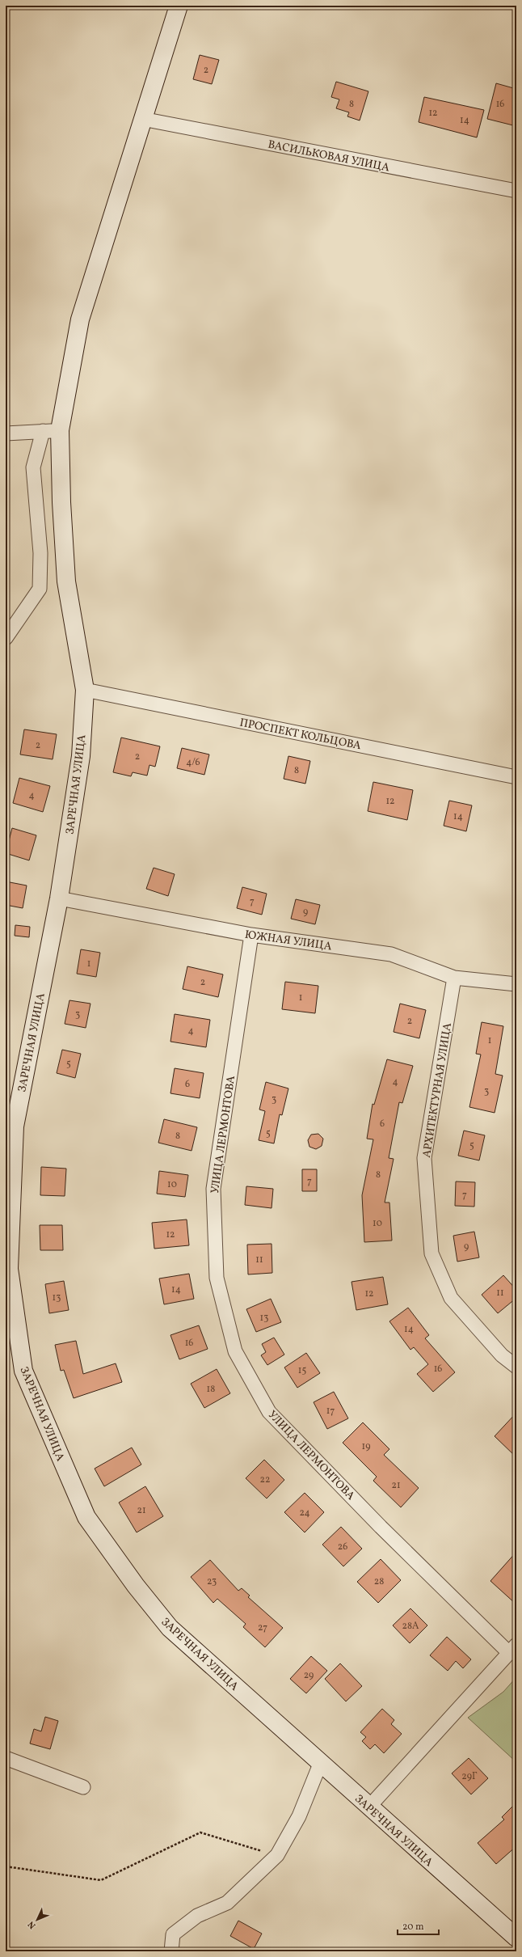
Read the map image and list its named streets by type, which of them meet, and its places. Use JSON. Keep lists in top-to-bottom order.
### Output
{
  "streets": {
    "street": [
      "ВАСИЛЬКОВАЯ УЛИЦА",
      "ПРОСПЕКТ КОЛЬЦОВА",
      "ЗАРЕЧНАЯ УЛИЦА",
      "ЮЖНАЯ УЛИЦА",
      "АРХИТЕКТУРНАЯ УЛИЦА",
      "УЛИЦА ЛЕРМОНТОВА"
    ]
  },
  "crossings": [
    ["ВАСИЛЬКОВАЯ УЛИЦА", "ЗАРЕЧНАЯ УЛИЦА"],
    ["ПРОСПЕКТ КОЛЬЦОВА", "ЗАРЕЧНАЯ УЛИЦА"],
    ["ЗАРЕЧНАЯ УЛИЦА", "ЮЖНАЯ УЛИЦА"],
    ["ЮЖНАЯ УЛИЦА", "АРХИТЕКТУРНАЯ УЛИЦА"],
    ["ЮЖНАЯ УЛИЦА", "УЛИЦА ЛЕРМОНТОВА"]
  ],
  "house_numbers": [
    "2",
    "8",
    "16",
    "12",
    "14",
    "2",
    "2",
    "4/6",
    "8",
    "4",
    "12",
    "14",
    "7",
    "9",
    "1",
    "2",
    "1",
    "3",
    "2",
    "4",
    "1",
    "5",
    "4",
    "6",
    "3",
    "3",
    "6",
    "5",
    "8",
    "5",
    "8",
    "7",
    "10",
    "7",
    "10",
    "12",
    "9",
    "11",
    "14",
    "11",
    "12",
    "13",
    "13",
    "14",
    "16",
    "16",
    "15",
    "18",
    "17",
    "19",
    "22",
    "21",
    "21",
    "24",
    "26",
    "23",
    "28",
    "28А",
    "27",
    "29",
    "29Г"
  ],
  "scale_bar": "20 m",
  "north": "bottom left"
}
